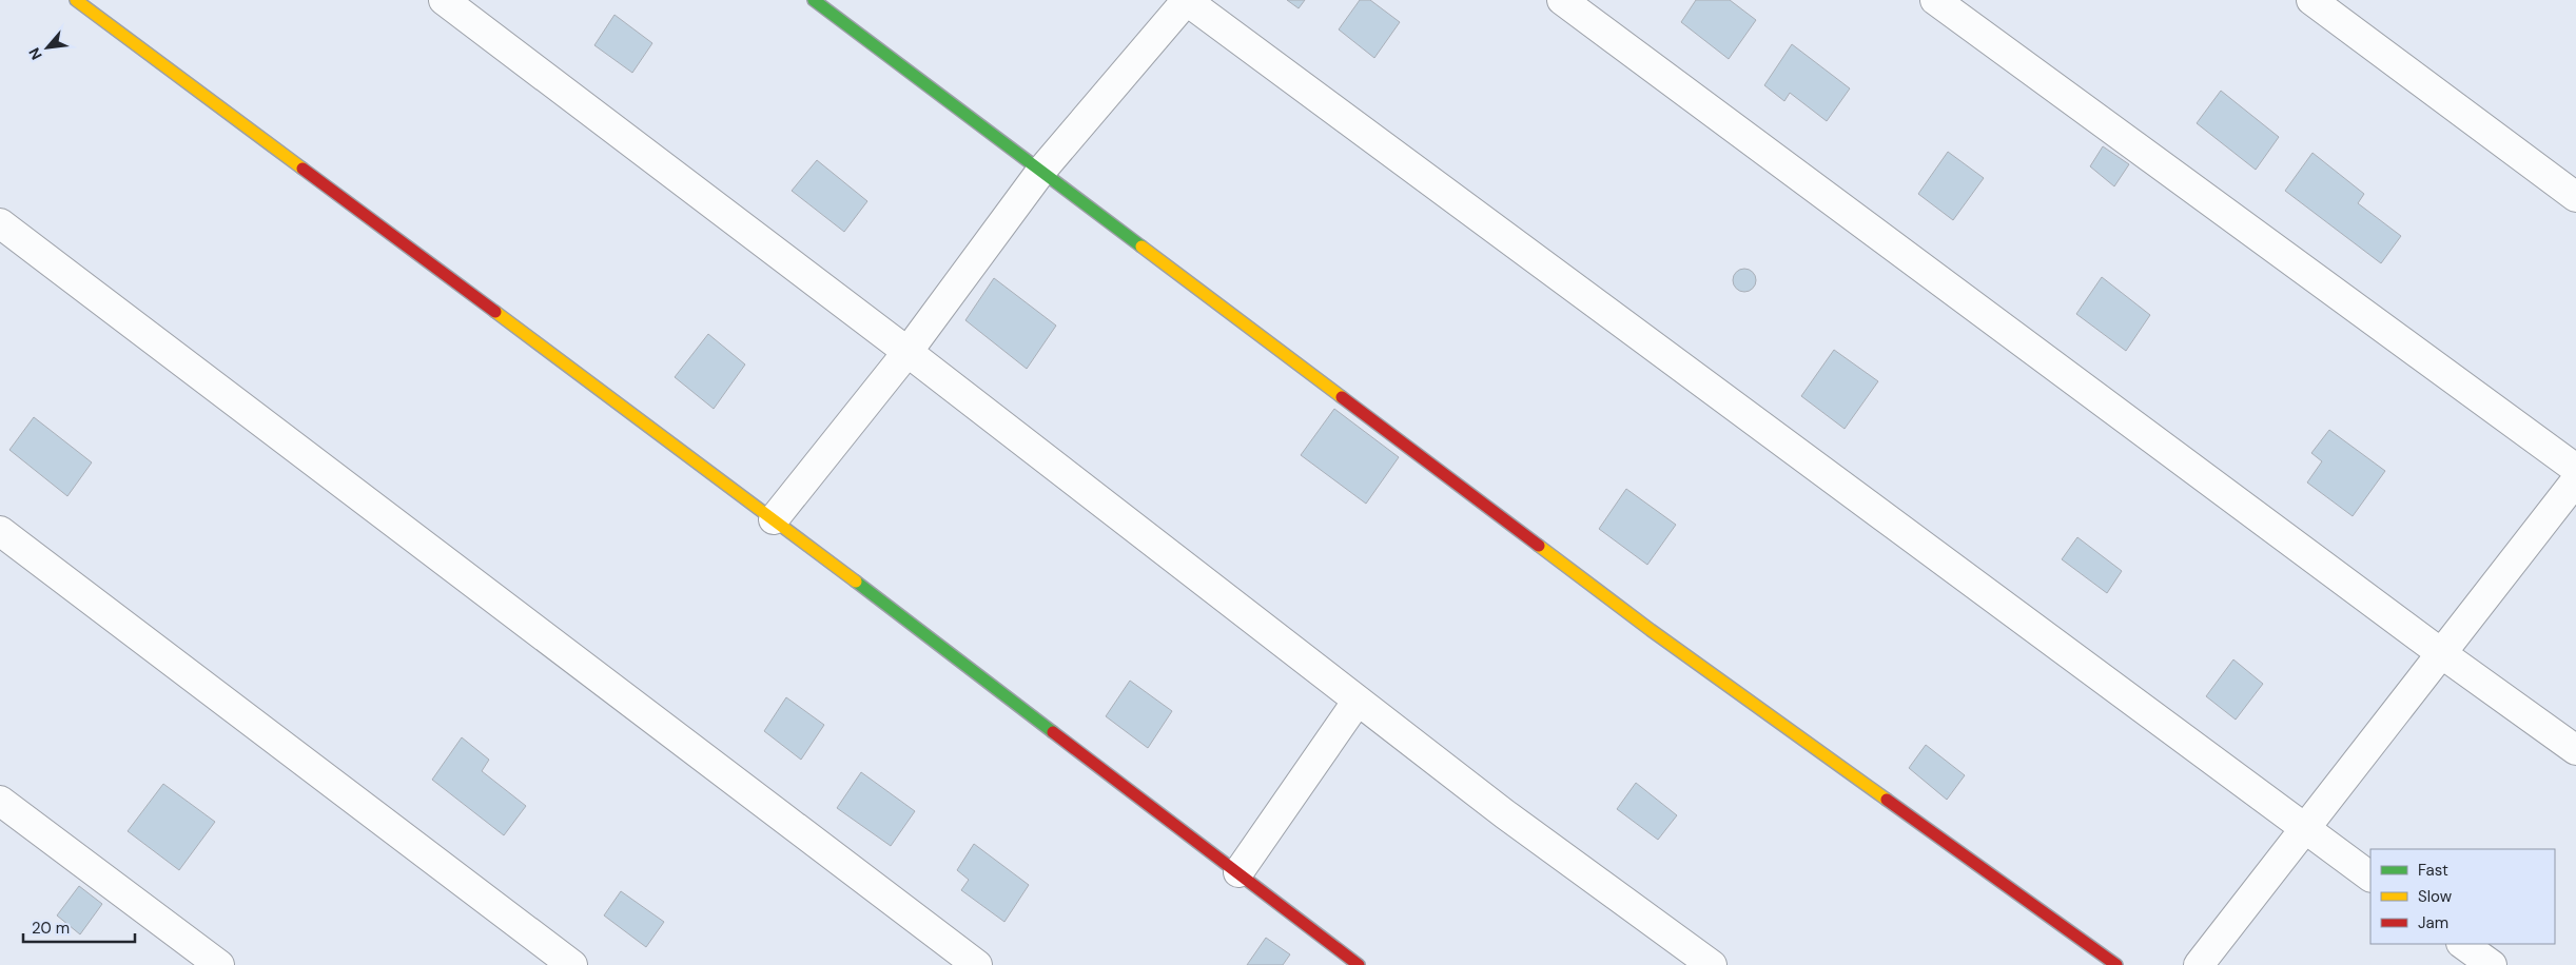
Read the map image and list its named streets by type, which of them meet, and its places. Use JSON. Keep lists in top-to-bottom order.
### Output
{
  "legend": ["Fast", "Slow", "Jam"],
  "scale_bar": "20 m",
  "north": "bottom left"
}
